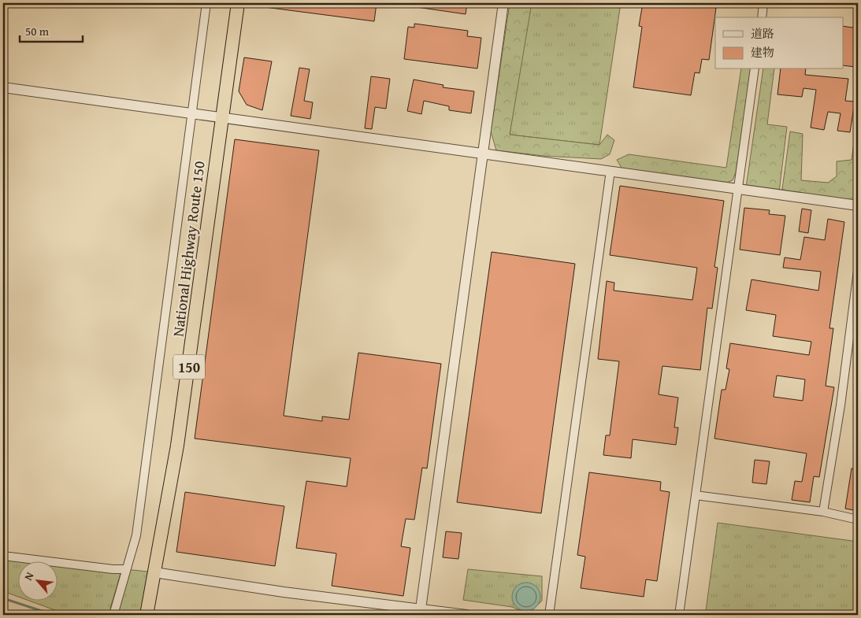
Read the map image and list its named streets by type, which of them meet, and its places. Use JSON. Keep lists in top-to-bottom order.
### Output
{
  "streets": {
    "highway": ["National Highway Route 150", "150"]
  },
  "legend": ["道路", "建物"],
  "scale_bar": "50 m",
  "north": "top left"
}
